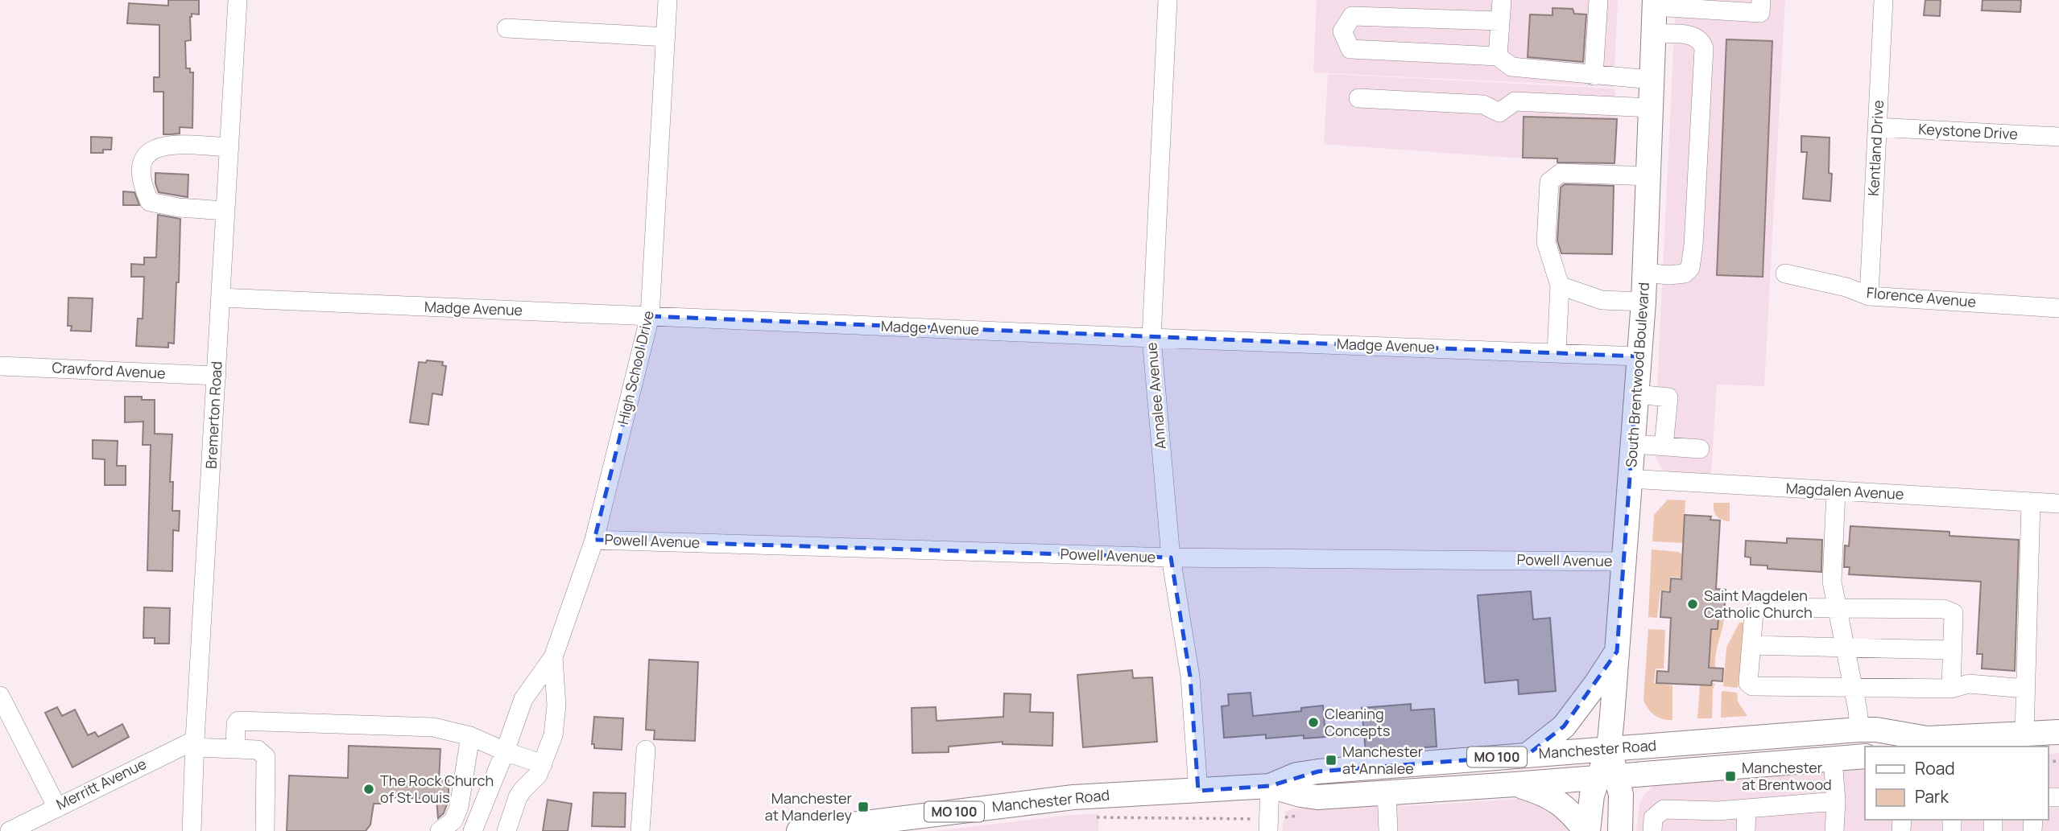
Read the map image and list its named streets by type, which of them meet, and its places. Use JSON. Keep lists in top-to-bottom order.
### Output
{
  "streets": {
    "main road": ["South Brentwood Boulevard", "Manchester Road", "MO 100"],
    "street": [
      "Keystone Drive",
      "Kentland Drive",
      "Florence Avenue",
      "Madge Avenue",
      "High School Drive",
      "Crawford Avenue",
      "Annalee Avenue",
      "Bremerton Road",
      "Magdalen Avenue",
      "Powell Avenue",
      "Merritt Avenue"
    ]
  },
  "crossings": [
    ["Keystone Drive", "Kentland Drive"],
    ["Kentland Drive", "Florence Avenue"],
    ["Madge Avenue", "High School Drive"],
    ["Madge Avenue", "South Brentwood Boulevard"],
    ["Madge Avenue", "Annalee Avenue"],
    ["Madge Avenue", "Bremerton Road"],
    ["High School Drive", "Powell Avenue"],
    ["Crawford Avenue", "Bremerton Road"],
    ["South Brentwood Boulevard", "Magdalen Avenue"],
    ["South Brentwood Boulevard", "Powell Avenue"],
    ["South Brentwood Boulevard", "Manchester Road"],
    ["Annalee Avenue", "Powell Avenue"],
    ["Annalee Avenue", "Manchester Road"],
    ["Bremerton Road", "Merritt Avenue"]
  ],
  "places": {
    "other": ["Saint Magdelen Catholic Church", "Cleaning Concepts", "The Rock Church of St Louis"],
    "transit": ["Manchester at Annalee", "Manchester at Brentwood", "Manchester at Manderley"]
  },
  "legend": ["Road", "Park"]
}
